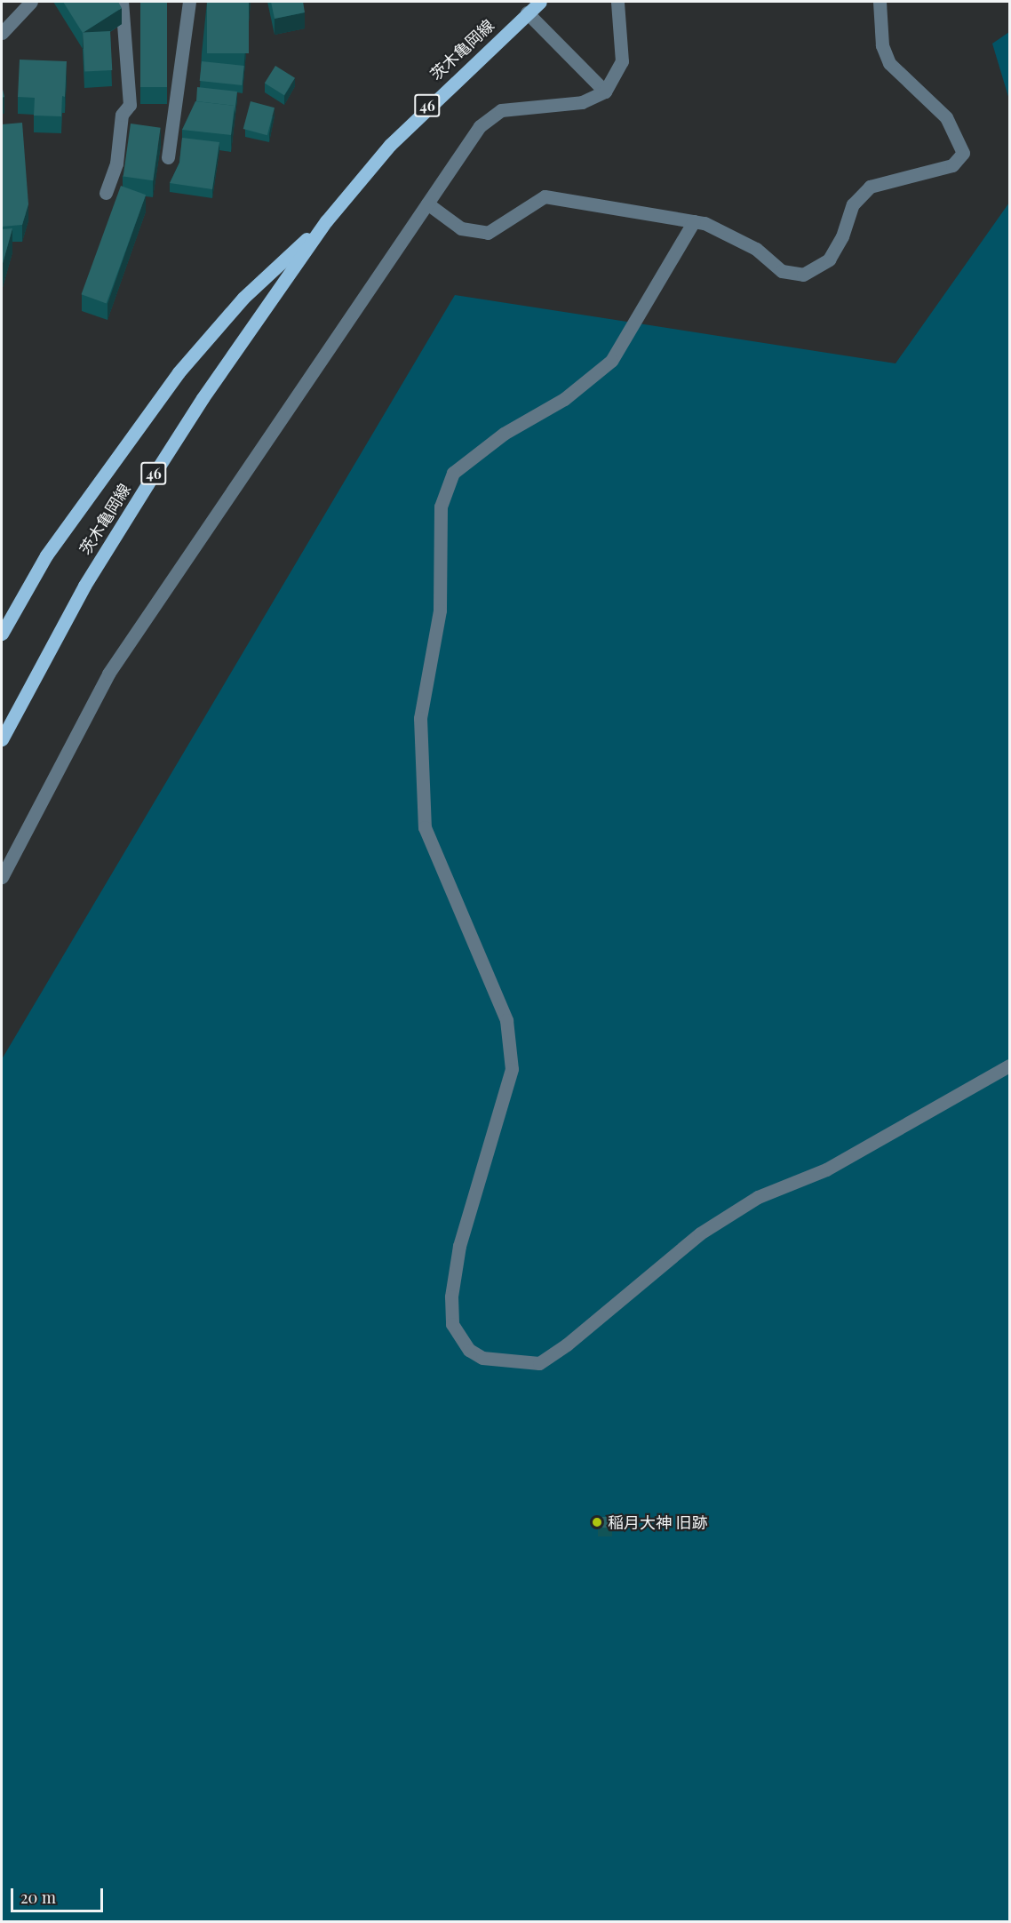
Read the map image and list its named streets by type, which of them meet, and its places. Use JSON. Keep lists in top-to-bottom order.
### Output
{
  "streets": {
    "main road": ["茨木亀岡線", "46"]
  },
  "places": ["稲月大神 旧跡"],
  "scale_bar": "20 m"
}
